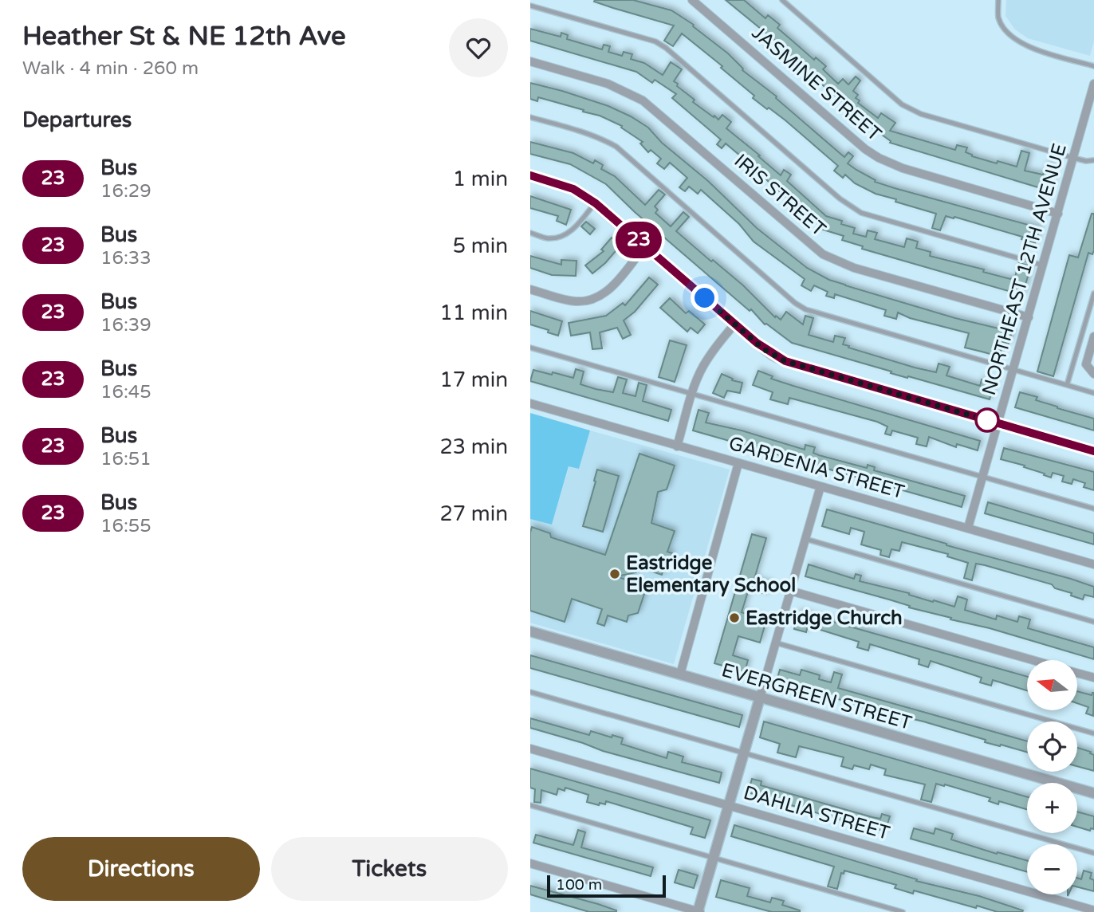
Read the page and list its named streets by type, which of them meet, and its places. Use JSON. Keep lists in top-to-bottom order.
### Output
{
  "streets": {
    "street": [
      "JASMINE STREET",
      "IRIS STREET",
      "NORTHEAST 12TH AVENUE",
      "GARDENIA STREET",
      "EVERGREEN STREET",
      "DAHLIA STREET"
    ]
  },
  "crossings": [
    ["JASMINE STREET", "NORTHEAST 12TH AVENUE"],
    ["IRIS STREET", "NORTHEAST 12TH AVENUE"],
    ["NORTHEAST 12TH AVENUE", "GARDENIA STREET"]
  ],
  "places": ["Eastridge Elementary School", "Eastridge Church"],
  "lines": ["bus line 23"],
  "scale_bar": "100 m",
  "north": "left",
  "page": {
    "heading": [
      ["Heather St & NE 12th Ave", "Walk · 4 min · 260 m"],
      "Departures"
    ],
    "on_map": "23",
    "list": [
      {
        "mark": "23",
        "name": "Bus",
        "note": "16:29",
        "value": "1 min"
      },
      {
        "mark": "23",
        "name": "Bus",
        "note": "16:33",
        "value": "5 min"
      },
      {
        "mark": "23",
        "name": "Bus",
        "note": "16:39",
        "value": "11 min"
      },
      {
        "mark": "23",
        "name": "Bus",
        "note": "16:45",
        "value": "17 min"
      },
      {
        "mark": "23",
        "name": "Bus",
        "note": "16:51",
        "value": "23 min"
      },
      {
        "mark": "23",
        "name": "Bus",
        "note": "16:55",
        "value": "27 min"
      }
    ],
    "map_buttons": ["+", "−"],
    "buttons": ["Directions", "Tickets"],
    "scale": "100 m"
  }
}
